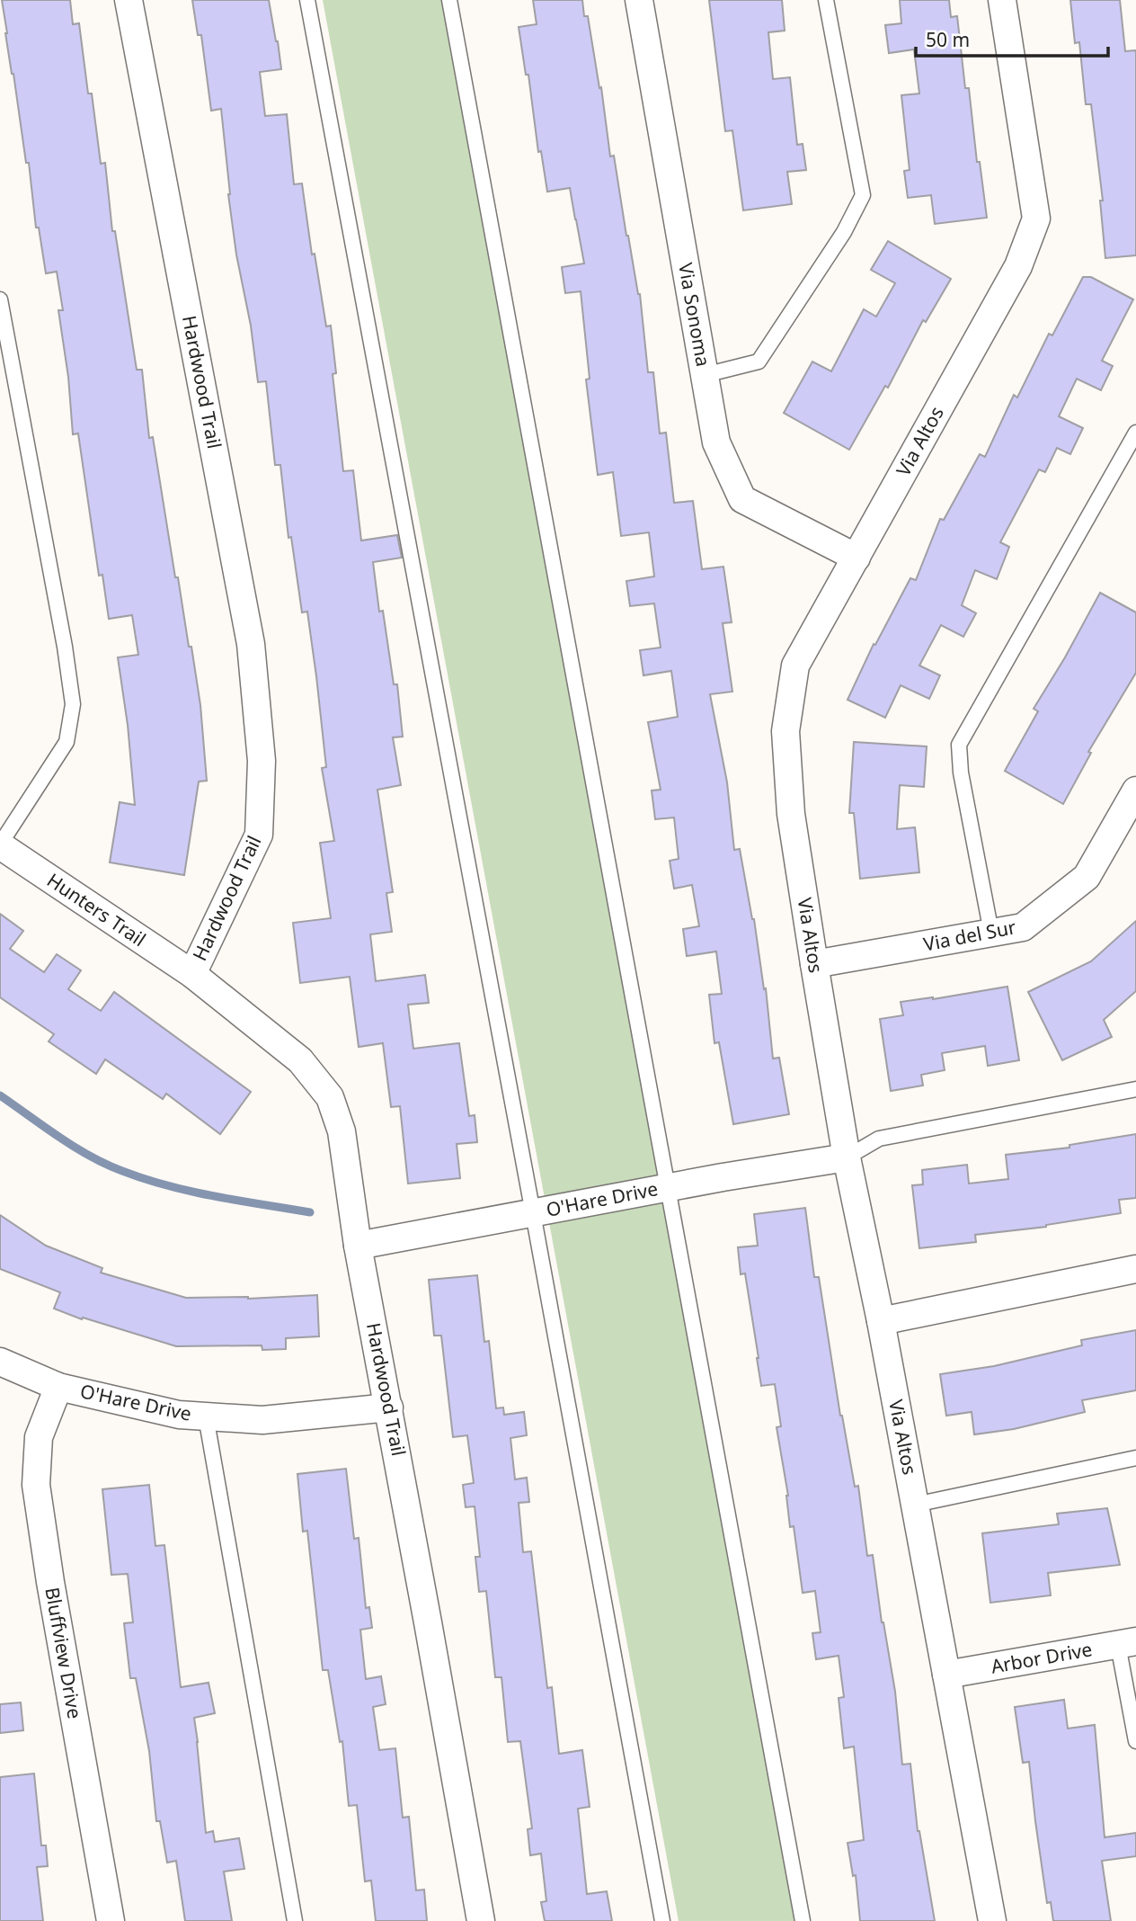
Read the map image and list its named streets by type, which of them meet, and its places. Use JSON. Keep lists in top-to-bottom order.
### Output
{
  "streets": {
    "street": [
      "Via Sonoma",
      "Hardwood Trail",
      "Via Altos",
      "Hunters Trail",
      "Via del Sur",
      "O'Hare Drive",
      "Bluffview Drive",
      "Arbor Drive"
    ]
  },
  "crossings": [
    ["Via Sonoma", "Via Altos"],
    ["Hardwood Trail", "Hunters Trail"],
    ["Hardwood Trail", "O'Hare Drive"],
    ["Via Altos", "Via del Sur"],
    ["Via Altos", "O'Hare Drive"],
    ["Via Altos", "Arbor Drive"],
    ["O'Hare Drive", "Bluffview Drive"]
  ],
  "scale_bar": "50 m"
}
